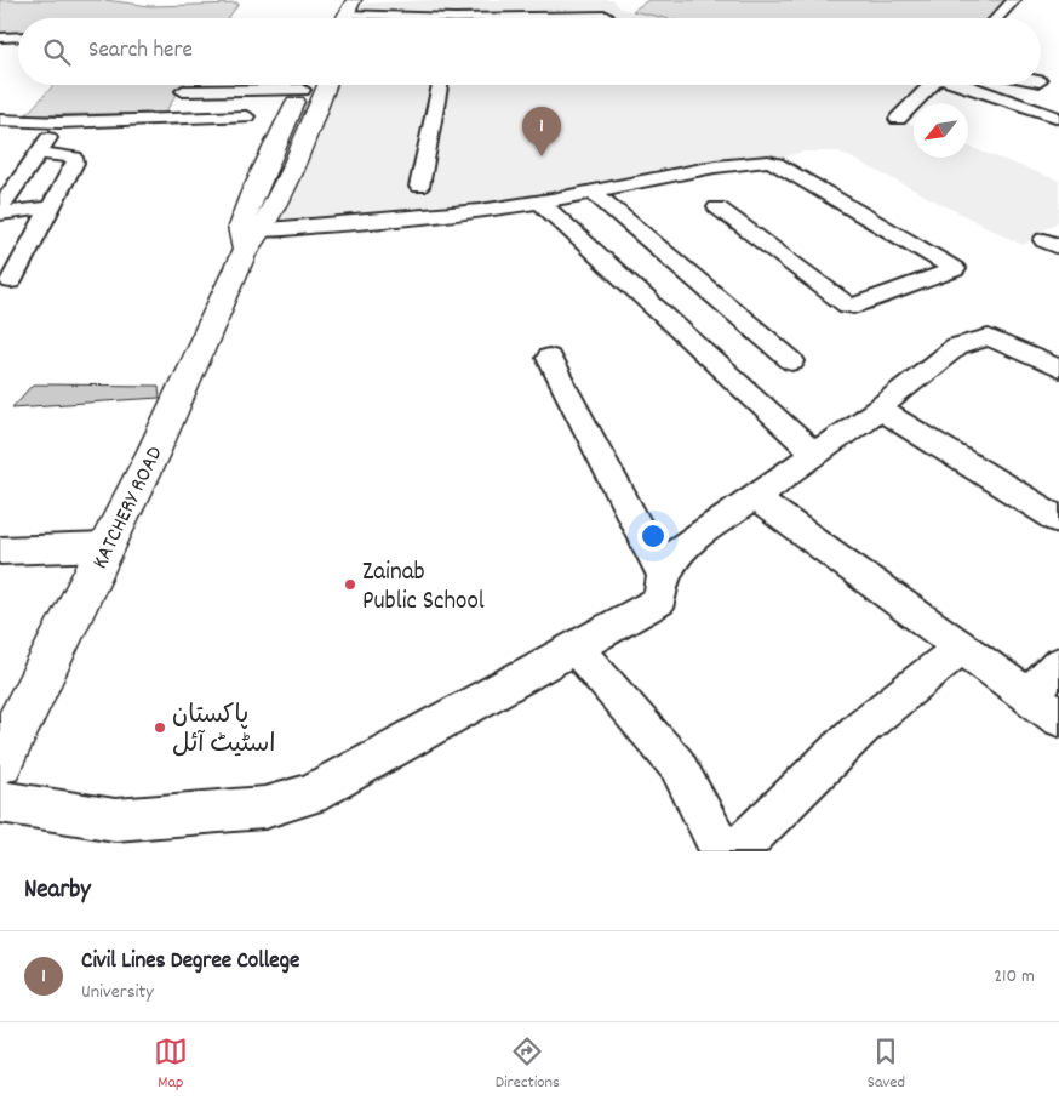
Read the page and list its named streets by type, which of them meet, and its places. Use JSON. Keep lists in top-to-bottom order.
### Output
{
  "streets": {
    "main road": ["KATCHERY ROAD"]
  },
  "places": ["Zainab Public School", "پاکستان اسٹیٹ آئل"],
  "north": "bottom left",
  "page": {
    "search": "Search here",
    "pins": "1",
    "heading": "Nearby",
    "list": [
      {
        "mark": "1",
        "name": "Civil Lines Degree College",
        "note": "University",
        "value": "210 m"
      }
    ],
    "nav": ["Map", "Directions", "Saved"]
  }
}
